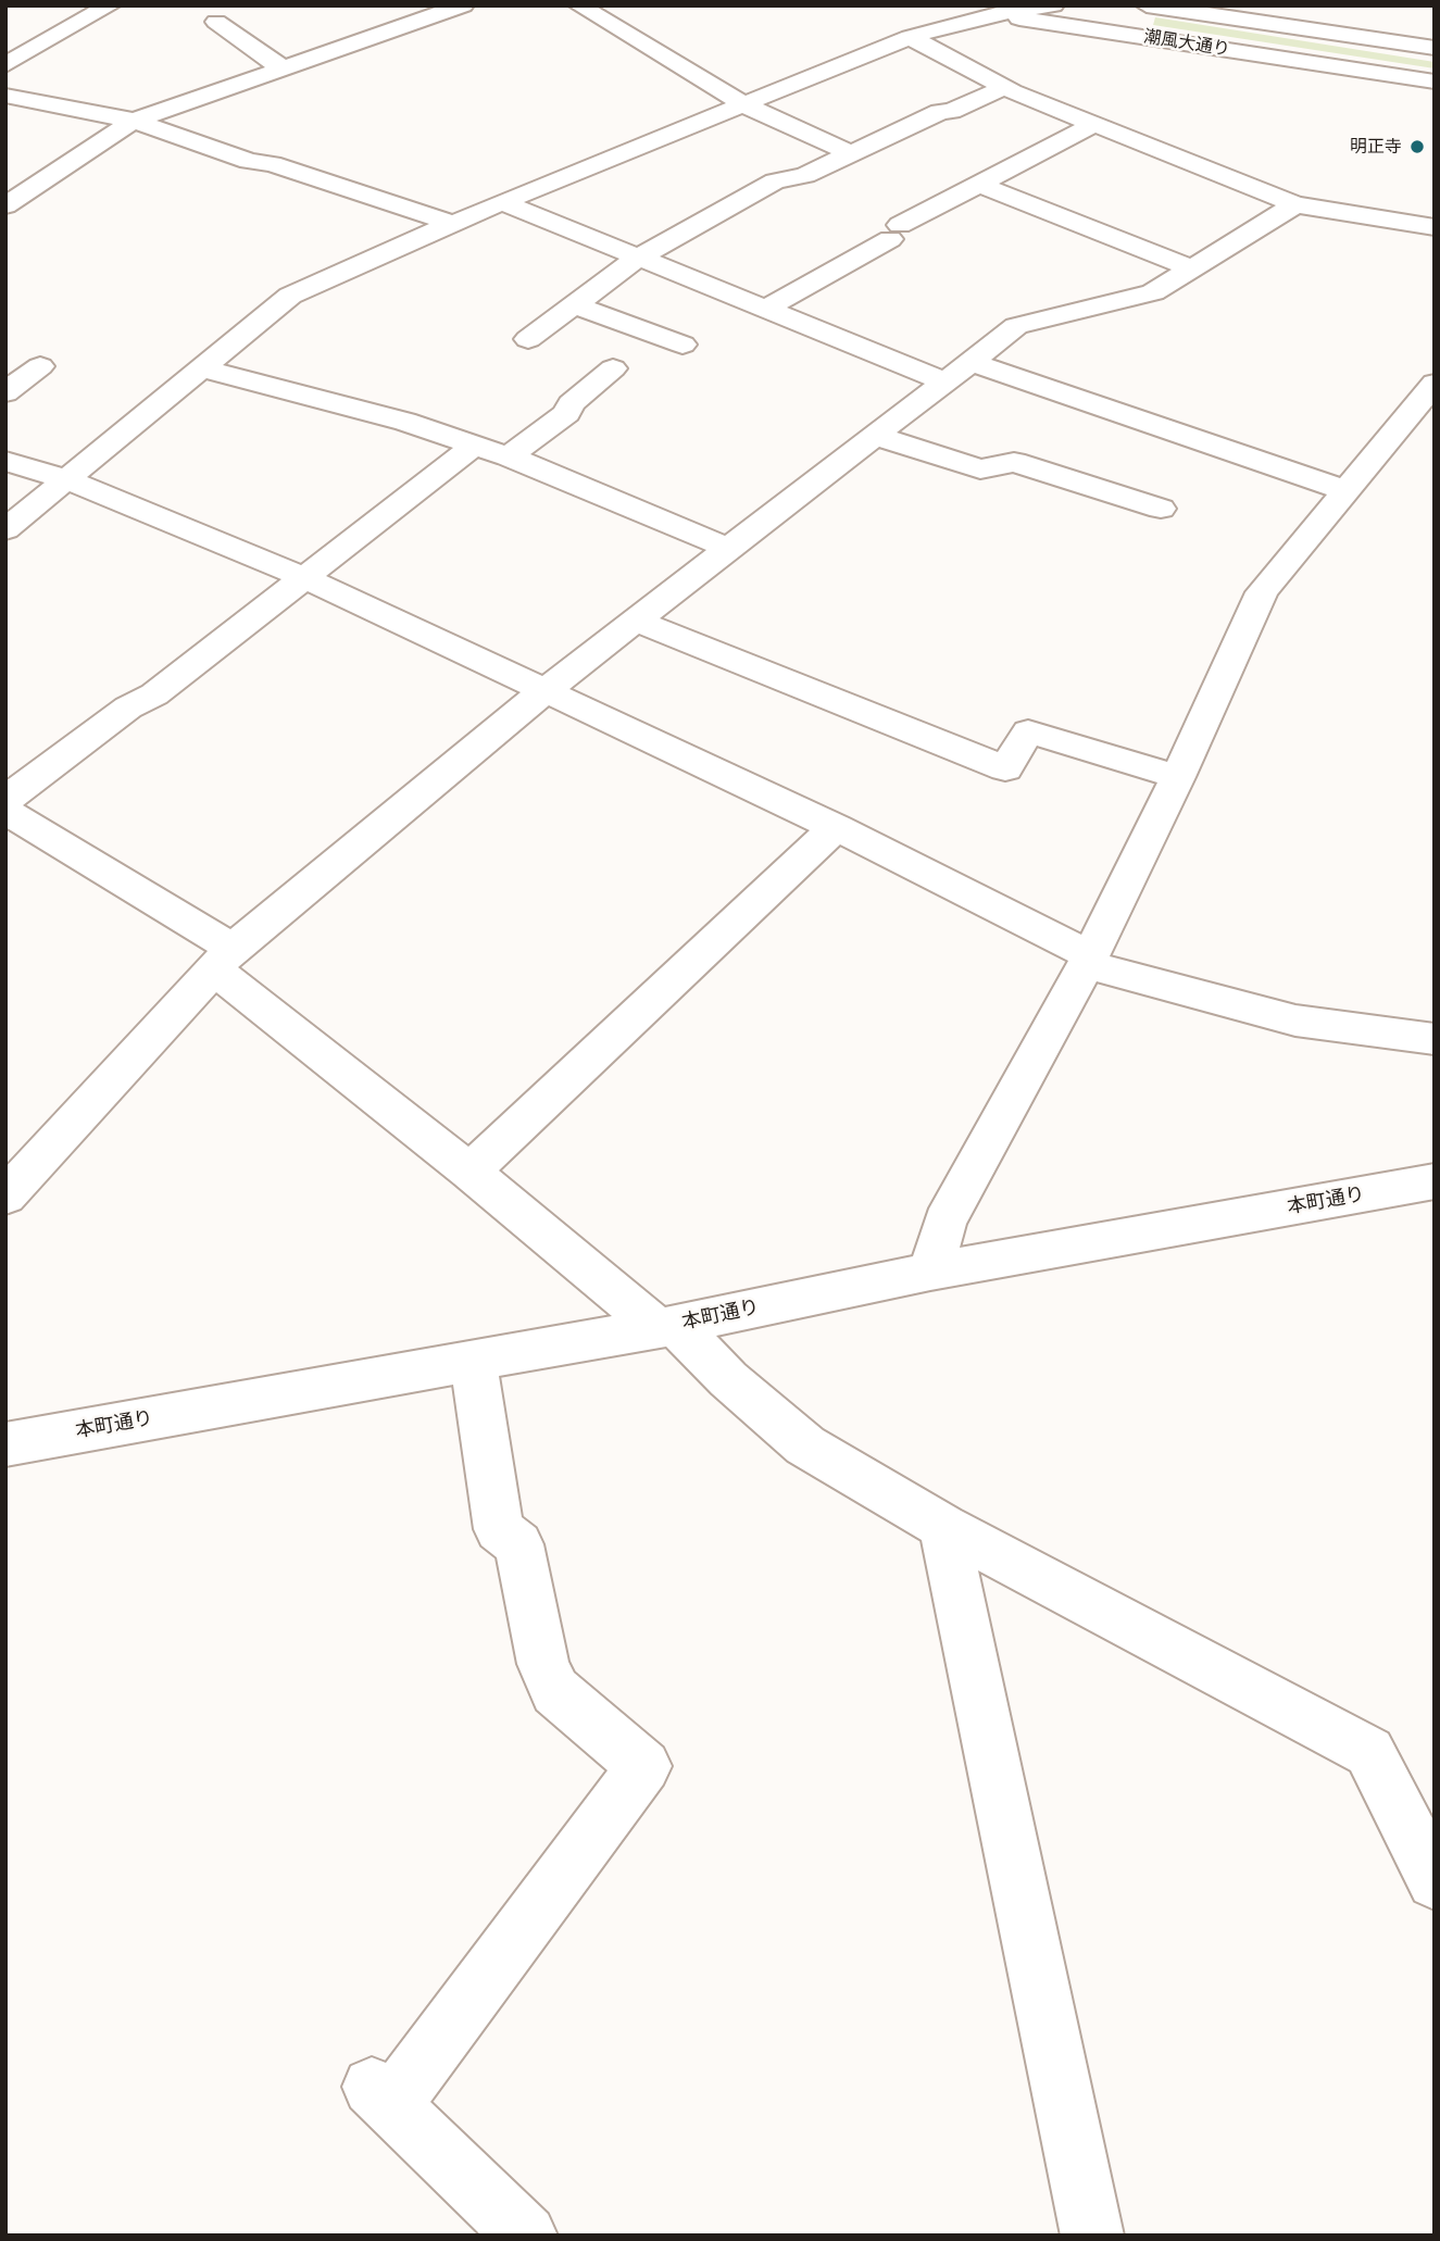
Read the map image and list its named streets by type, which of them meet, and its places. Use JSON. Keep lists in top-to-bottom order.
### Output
{
  "streets": {
    "street": ["潮風大通り", "本町通り"]
  },
  "places": ["明正寺"]
}
